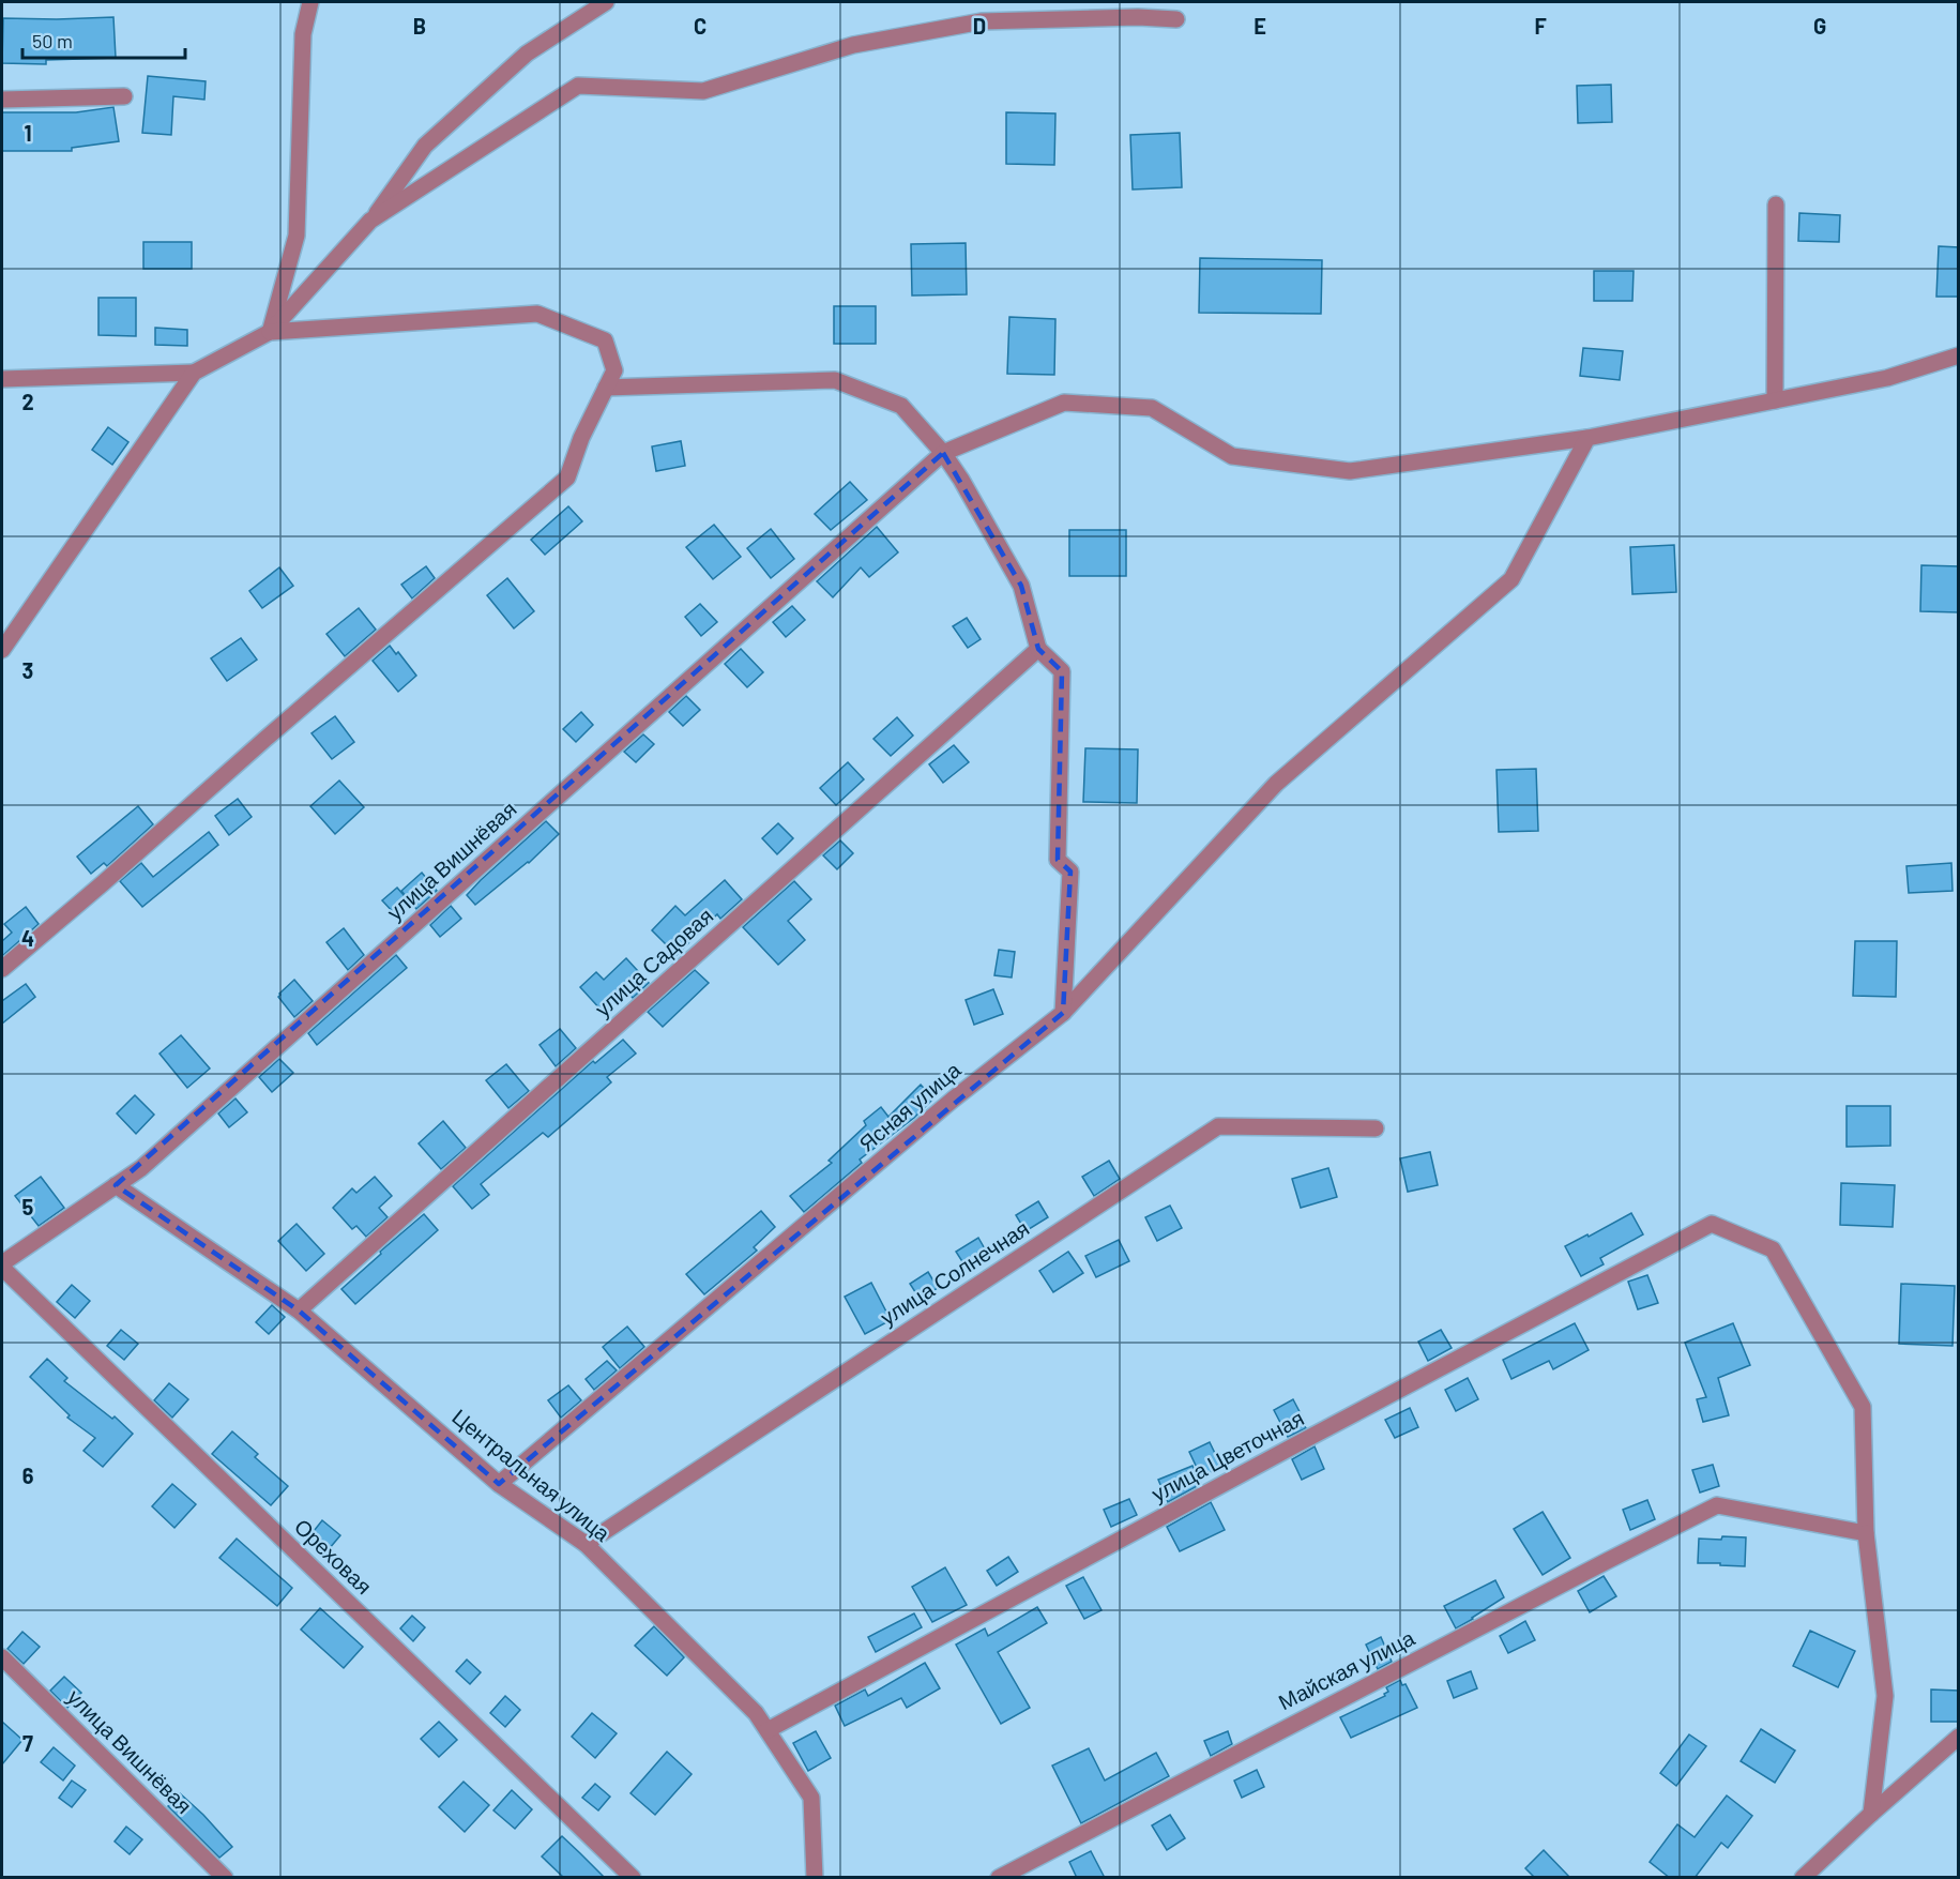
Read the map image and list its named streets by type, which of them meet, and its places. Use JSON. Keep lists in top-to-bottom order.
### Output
{
  "streets": {
    "street": [
      "улица Вишнёвая",
      "улица Садовая",
      "Ясная улица",
      "улица Солнечная",
      "улица Цветочная",
      "Центральная улица",
      "Ореховая",
      "Майская улица"
    ]
  },
  "crossings": [
    ["улица Вишнёвая", "Ясная улица"],
    ["улица Вишнёвая", "Центральная улица"],
    ["улица Садовая", "Центральная улица"],
    ["Ясная улица", "Центральная улица"],
    ["улица Солнечная", "Центральная улица"],
    ["улица Цветочная", "Центральная улица"],
    ["улица Цветочная", "Майская улица"]
  ],
  "scale_bar": "50 m",
  "grid": {
    "columns": [
      "B",
      "C",
      "D",
      "E",
      "F",
      "G"
    ],
    "rows": [
      "1",
      "2",
      "3",
      "4",
      "5",
      "6",
      "7"
    ]
  }
}
